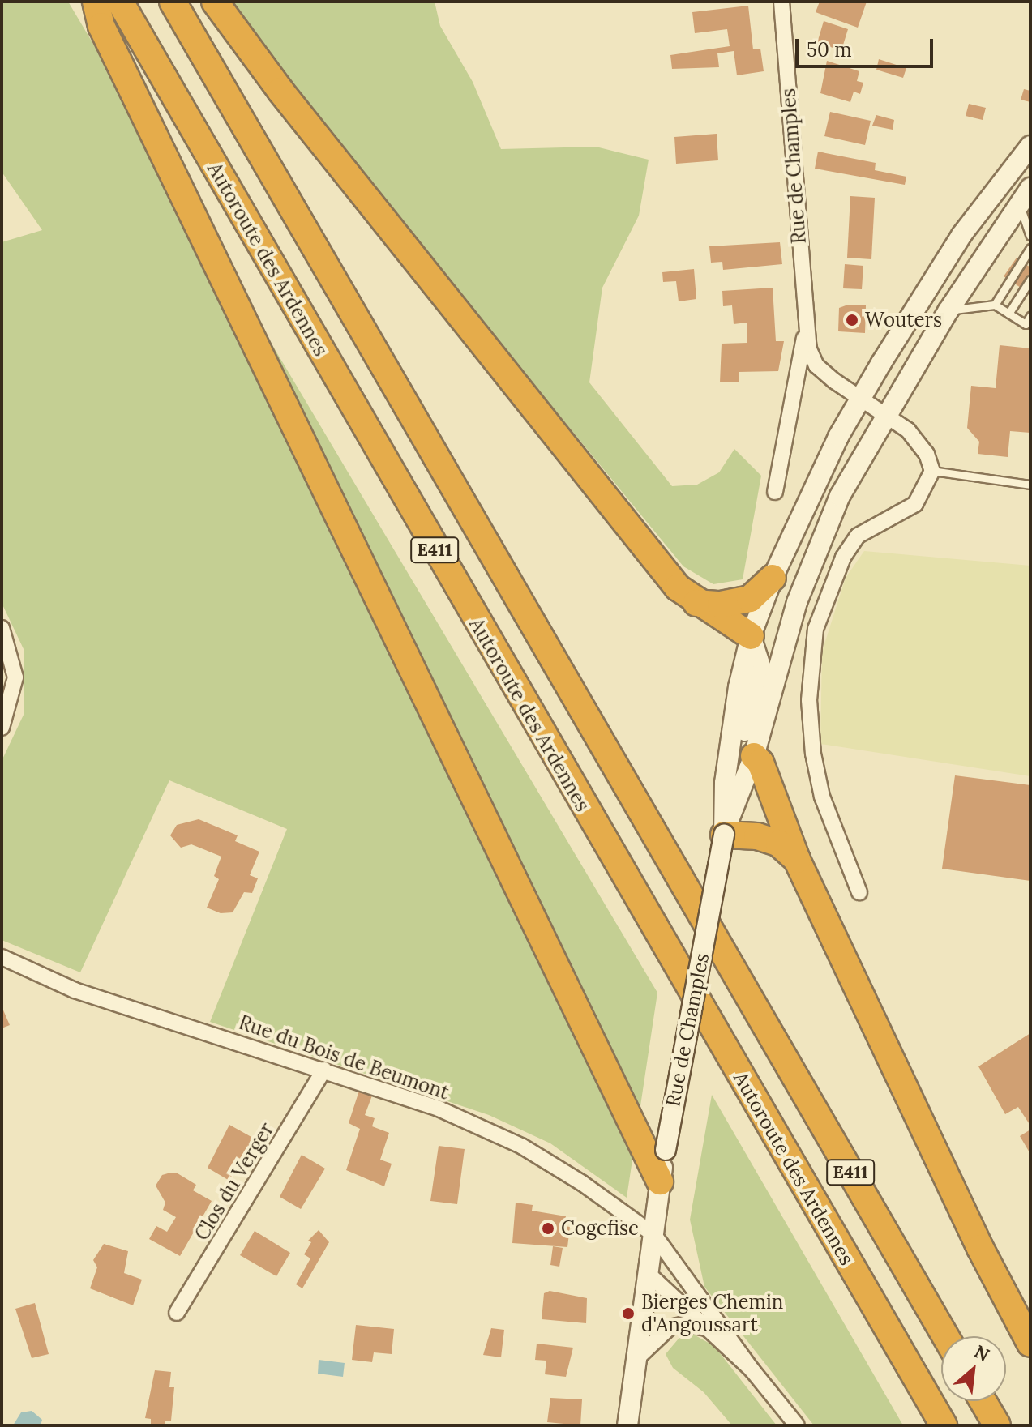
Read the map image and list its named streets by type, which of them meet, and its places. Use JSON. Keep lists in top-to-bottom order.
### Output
{
  "streets": {
    "highway": ["Autoroute des Ardennes", "E411"],
    "main road": ["Rue de Champles"],
    "street": ["Rue du Bois de Beumont", "Clos du Verger"]
  },
  "crossings": [
    ["Rue de Champles", "Rue du Bois de Beumont"],
    ["Rue du Bois de Beumont", "Clos du Verger"]
  ],
  "places": ["Wouters", "Cogefisc", "Bierges Chemin d'Angoussart"],
  "scale_bar": "50 m",
  "north": "top right"
}
